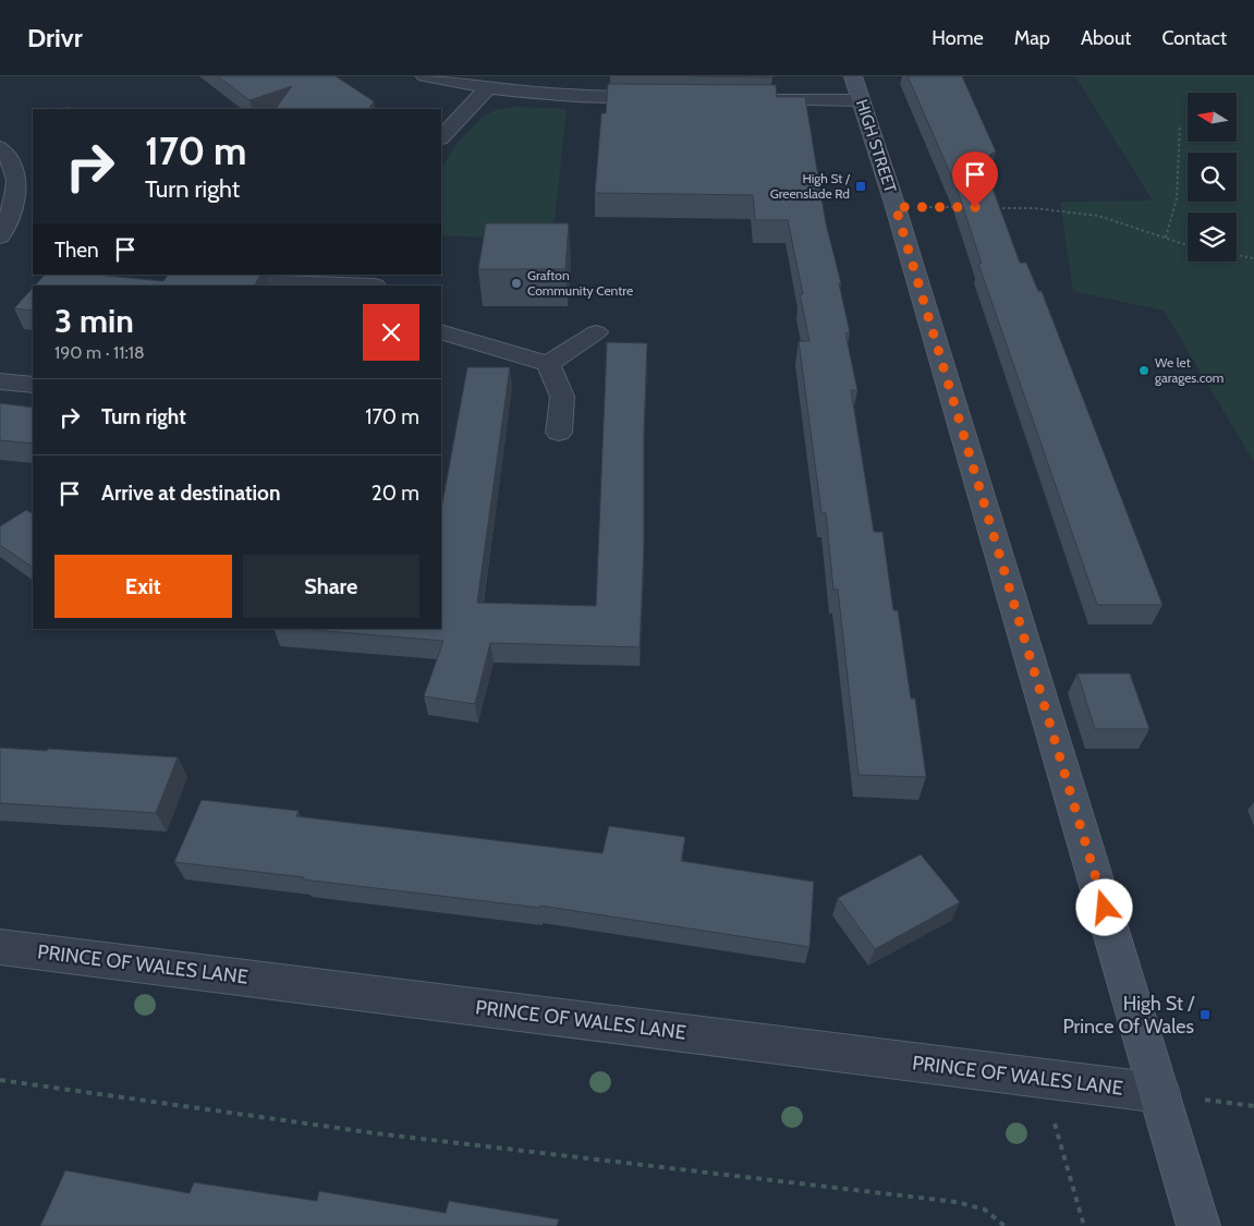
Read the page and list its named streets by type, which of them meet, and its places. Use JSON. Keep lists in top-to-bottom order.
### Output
{
  "streets": {
    "street": ["HIGH STREET", "PRINCE OF WALES LANE"]
  },
  "crossings": [
    ["HIGH STREET", "PRINCE OF WALES LANE"]
  ],
  "places": {
    "transit": ["High St / Greenslade Rd", "High St / Prince Of Wales"],
    "other": ["Grafton Community Centre", "We let garages.com"]
  },
  "north": "left",
  "page": {
    "header": "Drivr",
    "nav": [
      "Home",
      "Map",
      "About",
      "Contact"
    ],
    "turn": ["170 m", "Turn right"],
    "then": "Then",
    "heading": ["3 min", "190 m · 11:18"],
    "list": [
      {
        "name": "Turn right",
        "value": "170 m"
      },
      {
        "name": "Arrive at destination",
        "value": "20 m"
      }
    ],
    "buttons": ["Exit", "Share"]
  }
}
